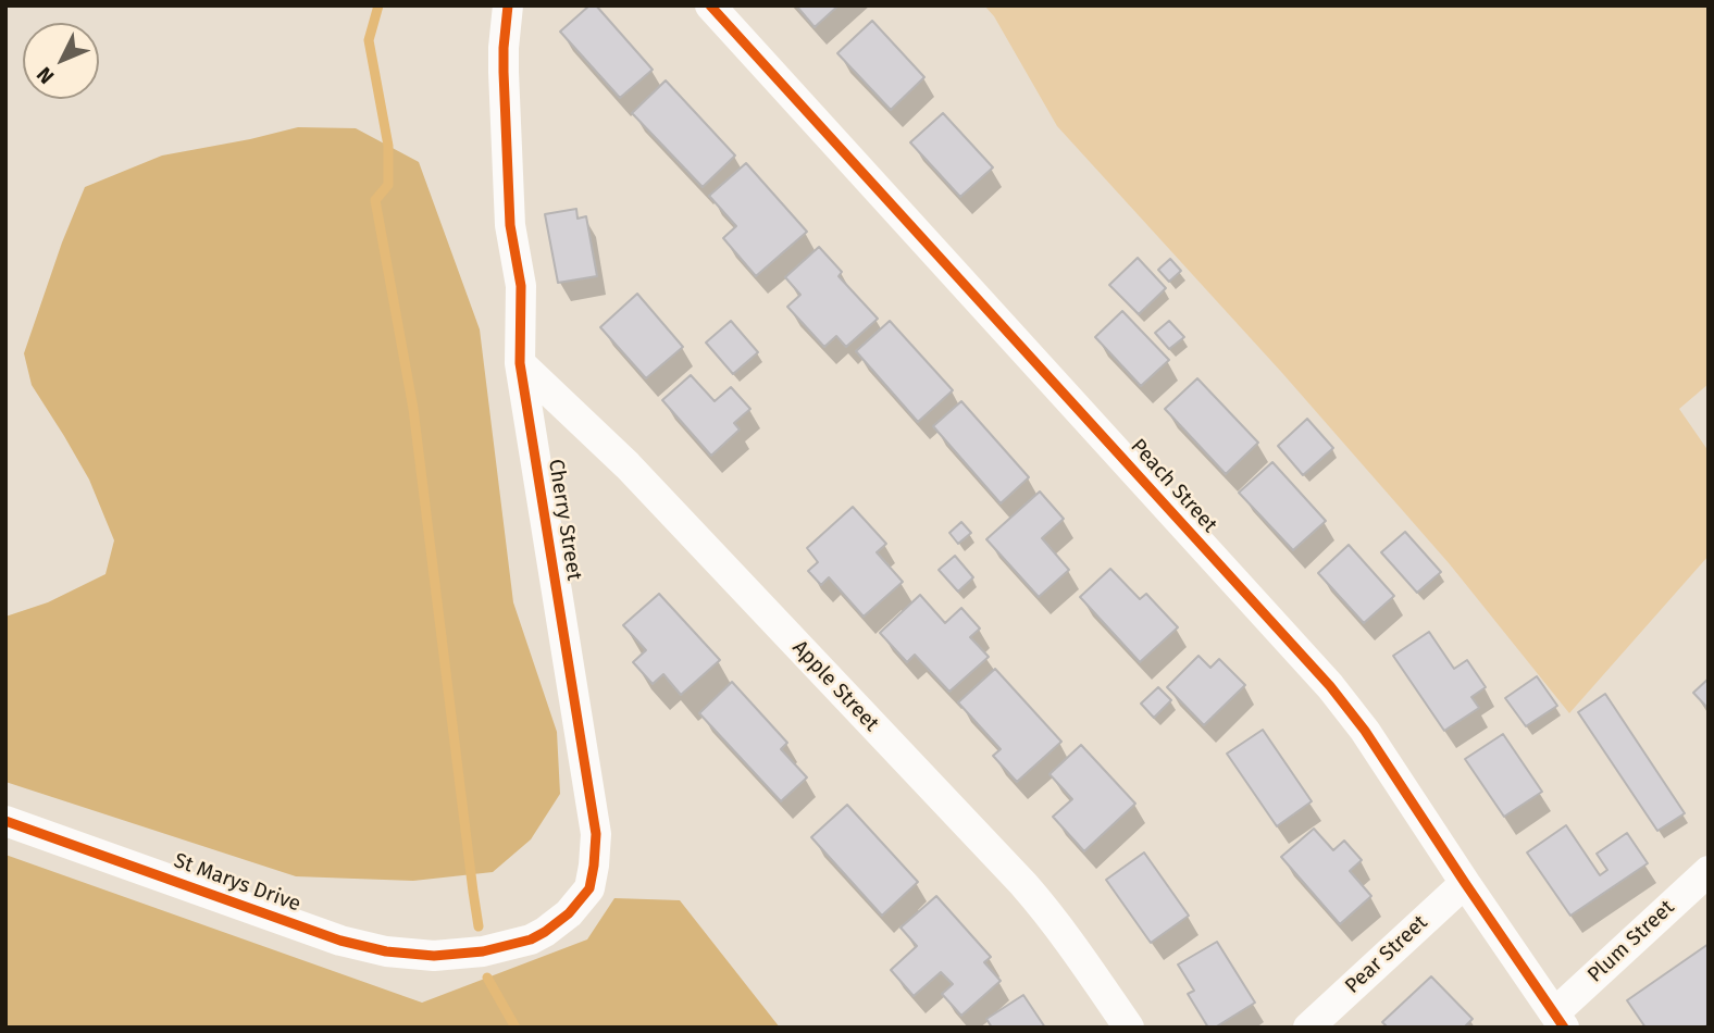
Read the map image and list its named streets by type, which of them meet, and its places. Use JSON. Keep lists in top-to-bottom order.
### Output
{
  "streets": {
    "street": [
      "Peach Street",
      "Cherry Street",
      "Apple Street",
      "St Marys Drive",
      "Plum Street",
      "Pear Street"
    ]
  },
  "crossings": [
    ["Peach Street", "Plum Street"],
    ["Peach Street", "Pear Street"],
    ["Cherry Street", "Apple Street"],
    ["Cherry Street", "St Marys Drive"]
  ],
  "north": "bottom left"
}
